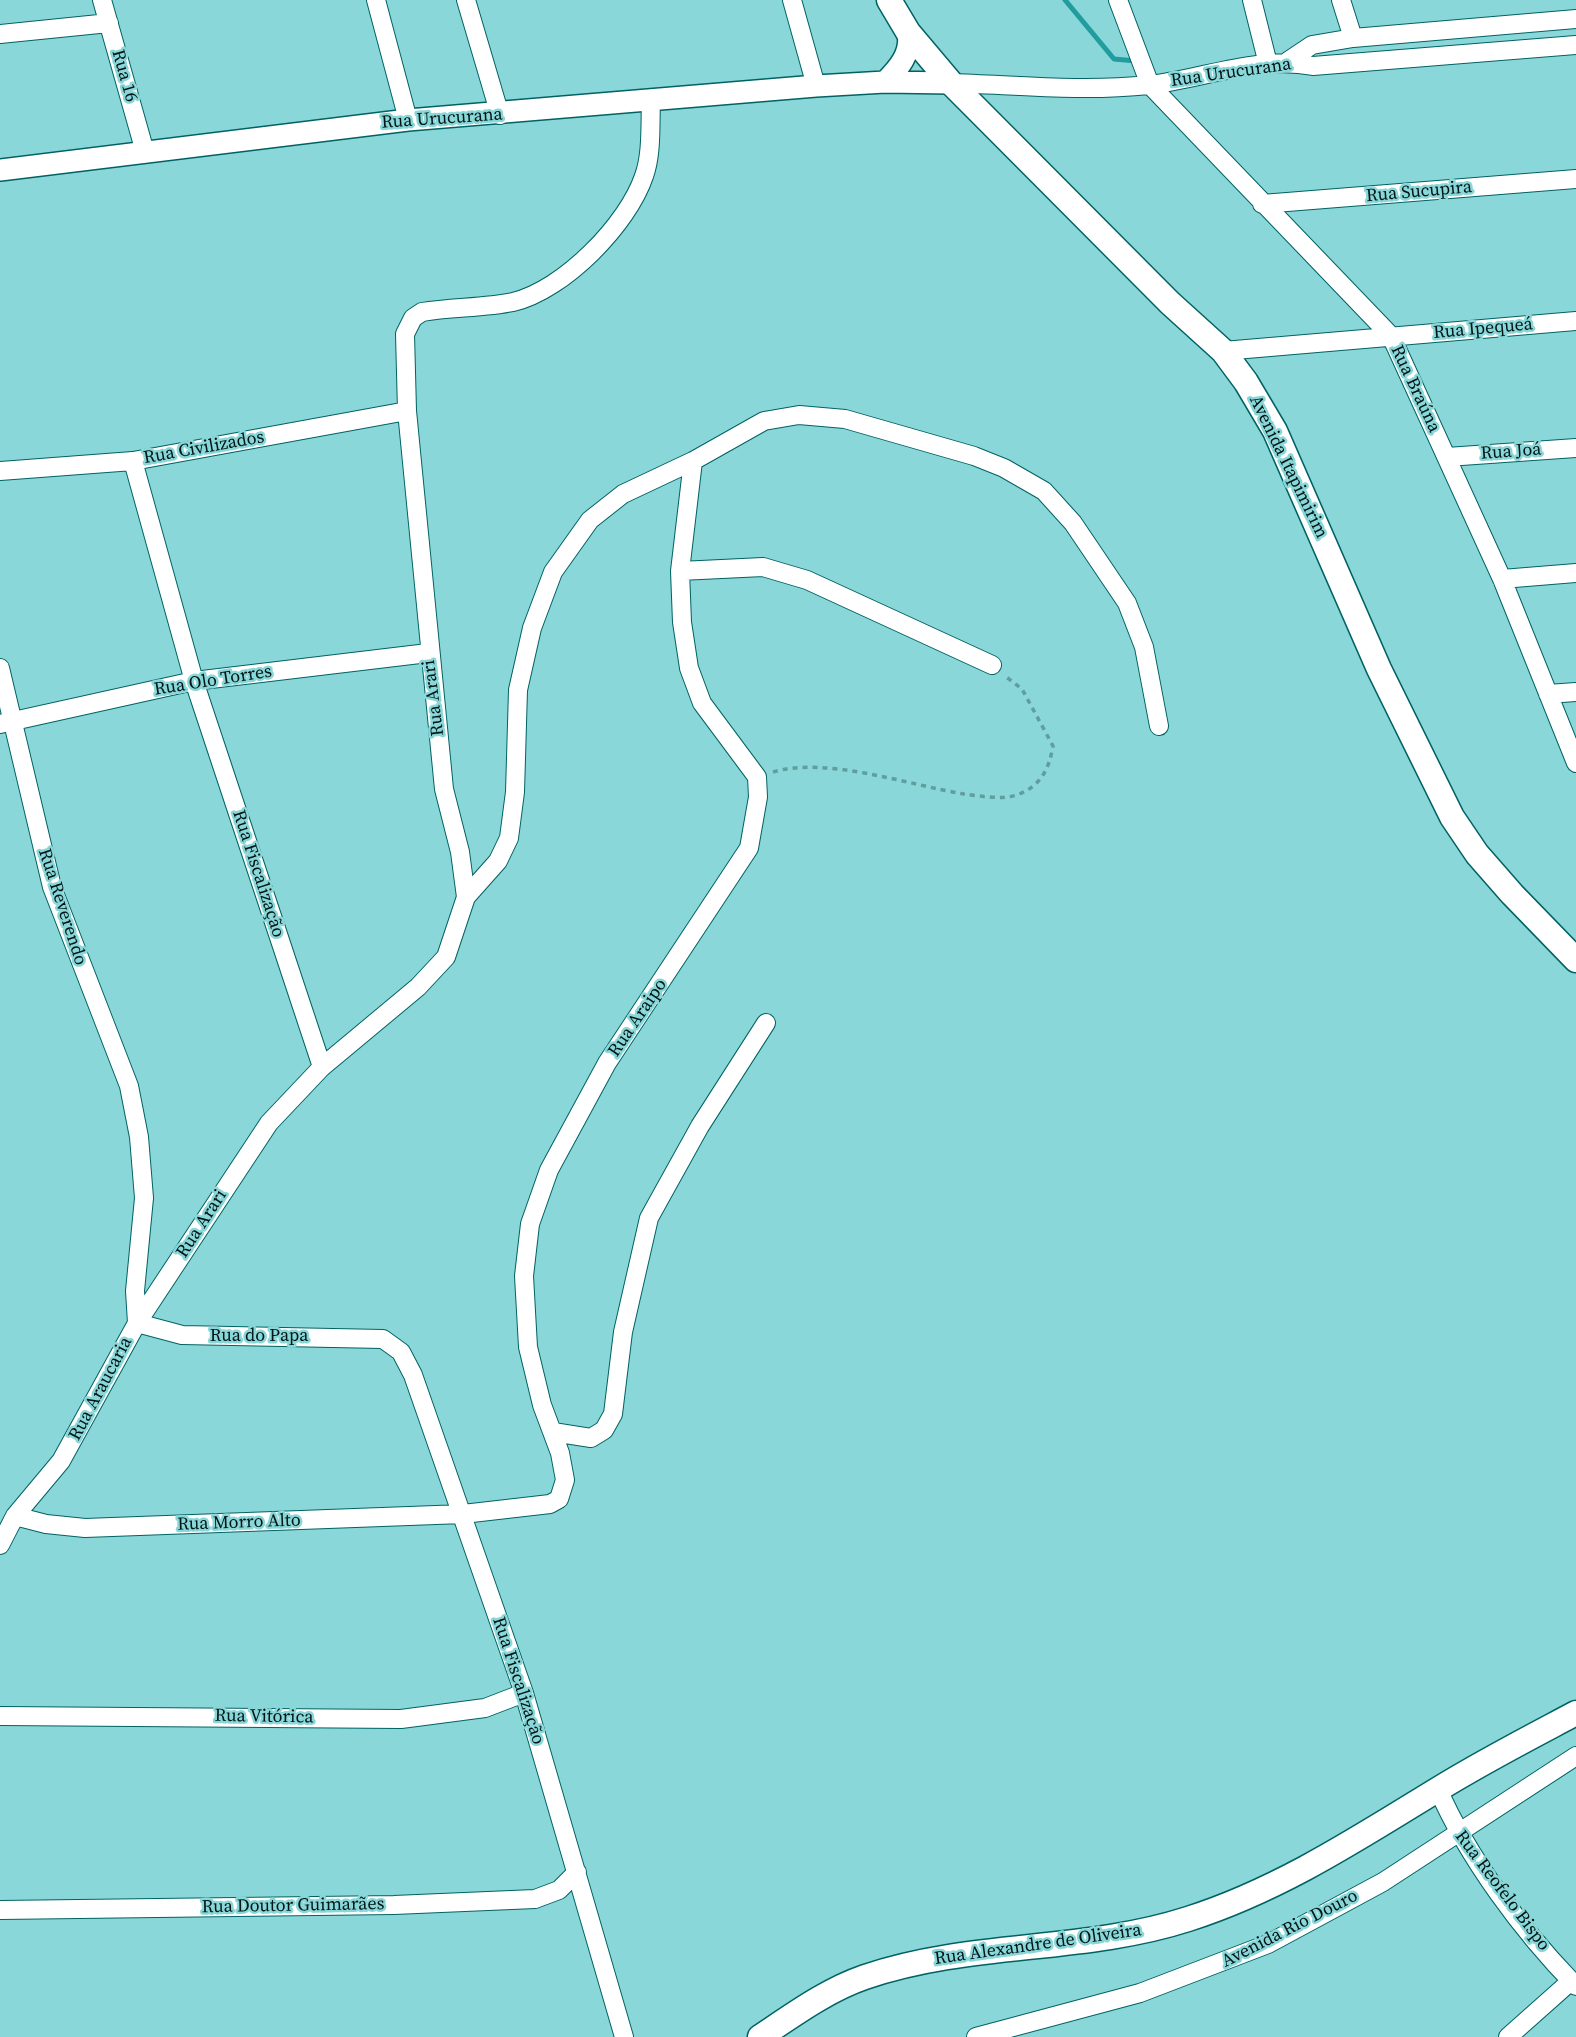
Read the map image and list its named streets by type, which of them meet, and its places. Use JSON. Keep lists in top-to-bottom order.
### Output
{
  "streets": {
    "main road": ["Avenida Itapimirim", "Rua Alexandre de Oliveira"],
    "street": [
      "Rua Urucurana",
      "Rua 16",
      "Rua Sucupira",
      "Rua Ipequeá",
      "Rua Braúna",
      "Rua Civilizados",
      "Rua Joá",
      "Rua Olo Torres",
      "Rua Arari",
      "Rua Fiscalização",
      "Rua Reverendo",
      "Rua Araipo",
      "Rua do Papa",
      "Rua Araucaria",
      "Rua Morro Alto",
      "Rua Vitórica",
      "Rua Reofelo Bispo",
      "Rua Doutor Guimarães",
      "Avenida Rio Douro"
    ]
  },
  "crossings": [
    ["Rua Urucurana", "Rua 16"],
    ["Rua Urucurana", "Rua Braúna"],
    ["Rua Urucurana", "Avenida Itapimirim"],
    ["Rua Urucurana", "Rua Arari"],
    ["Rua Sucupira", "Rua Braúna"],
    ["Rua Ipequeá", "Rua Braúna"],
    ["Rua Ipequeá", "Avenida Itapimirim"],
    ["Rua Braúna", "Rua Joá"],
    ["Rua Civilizados", "Rua Arari"],
    ["Rua Olo Torres", "Rua Arari"],
    ["Rua Olo Torres", "Rua Fiscalização"],
    ["Rua Olo Torres", "Rua Reverendo"],
    ["Rua Arari", "Rua Fiscalização"],
    ["Rua Arari", "Rua do Papa"],
    ["Rua Arari", "Rua Araucaria"],
    ["Rua Fiscalização", "Rua Araipo"],
    ["Rua Fiscalização", "Rua do Papa"],
    ["Rua Fiscalização", "Rua Morro Alto"],
    ["Rua Fiscalização", "Rua Vitórica"],
    ["Rua Fiscalização", "Rua Doutor Guimarães"],
    ["Rua Reverendo", "Rua Araucaria"],
    ["Rua Araipo", "Rua Morro Alto"],
    ["Rua do Papa", "Rua Araucaria"],
    ["Rua Araucaria", "Rua Morro Alto"],
    ["Rua Reofelo Bispo", "Avenida Rio Douro"],
    ["Rua Reofelo Bispo", "Rua Alexandre de Oliveira"]
  ]
}
